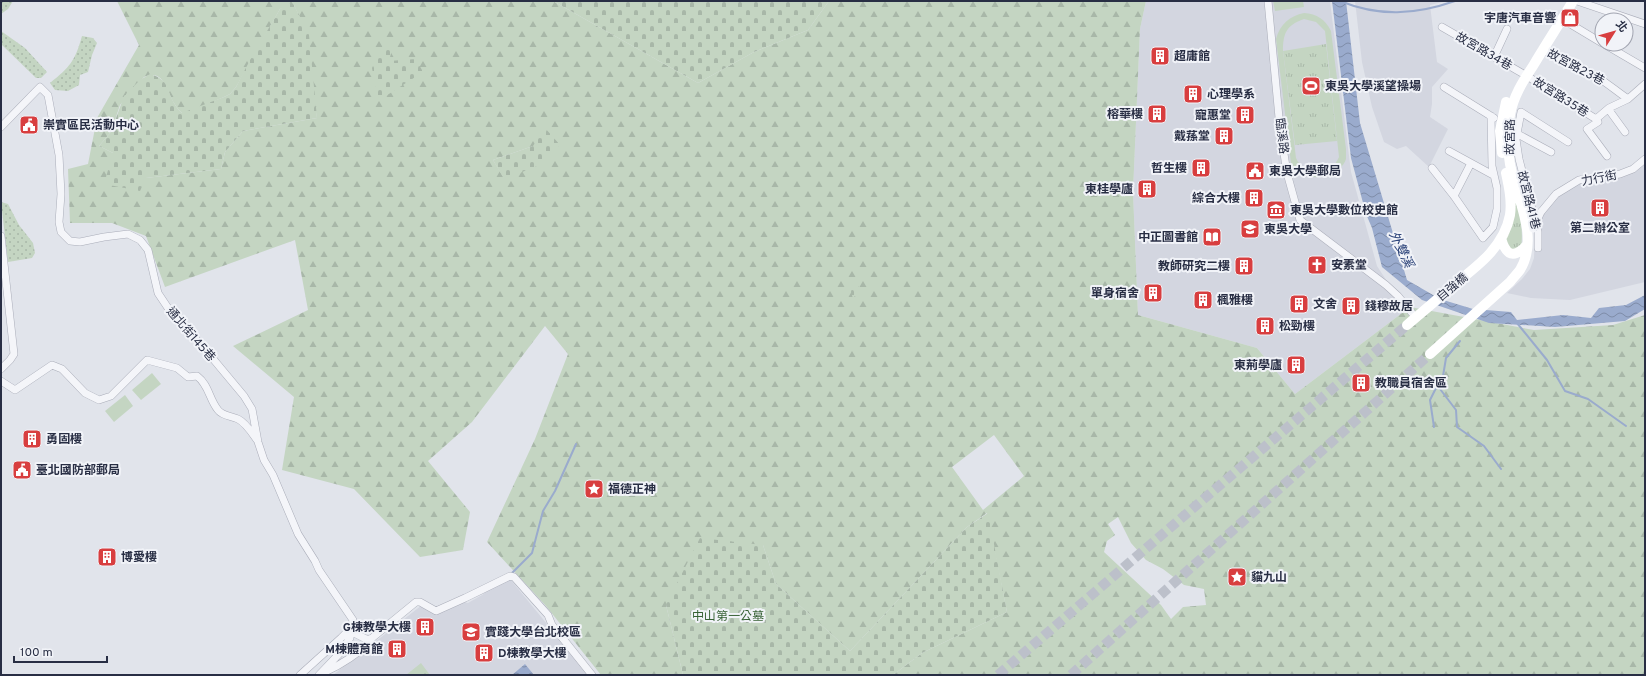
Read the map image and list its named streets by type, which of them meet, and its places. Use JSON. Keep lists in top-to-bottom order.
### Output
{
  "streets": {
    "main road": ["故宮路", "自強橋"],
    "street": [
      "故宮路34巷",
      "故宮路23巷",
      "故宮路35巷",
      "臨溪路",
      "力行街",
      "故宮路41巷",
      "通北街145巷"
    ]
  },
  "crossings": [
    ["故宮路34巷", "故宮路35巷"],
    ["故宮路34巷", "故宮路"],
    ["故宮路23巷", "故宮路"],
    ["故宮路35巷", "故宮路"],
    ["故宮路", "力行街"],
    ["故宮路", "自強橋"]
  ],
  "water": ["外雙溪"],
  "parks": ["中山第一公墓"],
  "places": {
    "shop": ["宇唐汽車音響"],
    "building": [
      "超庸館",
      "心理學系",
      "榕華樓",
      "寵惠堂",
      "戴蓀堂",
      "哲生樓",
      "東桂學廬",
      "綜合大樓",
      "第二辦公室",
      "教師研究二樓",
      "單身宿舍",
      "楓雅樓",
      "文舍",
      "錢穆故居",
      "松勁樓",
      "東荊學廬",
      "教職員宿舍區",
      "勇固樓",
      "博愛樓",
      "G棟教學大樓",
      "M棟體育館",
      "D棟教學大樓"
    ],
    "sports": ["東吳大學溪望操場"],
    "public building": ["崇實區民活動中心", "東吳大學郵局", "臺北國防部郵局"],
    "museum": ["東吳大學數位校史館"],
    "school or university": ["東吳大學", "實踐大學台北校區"],
    "library": ["中正圖書館"],
    "church": ["安素堂"],
    "place": ["福德正神", "貓九山"]
  },
  "scale_bar": "100 m",
  "north": "top right"
}
